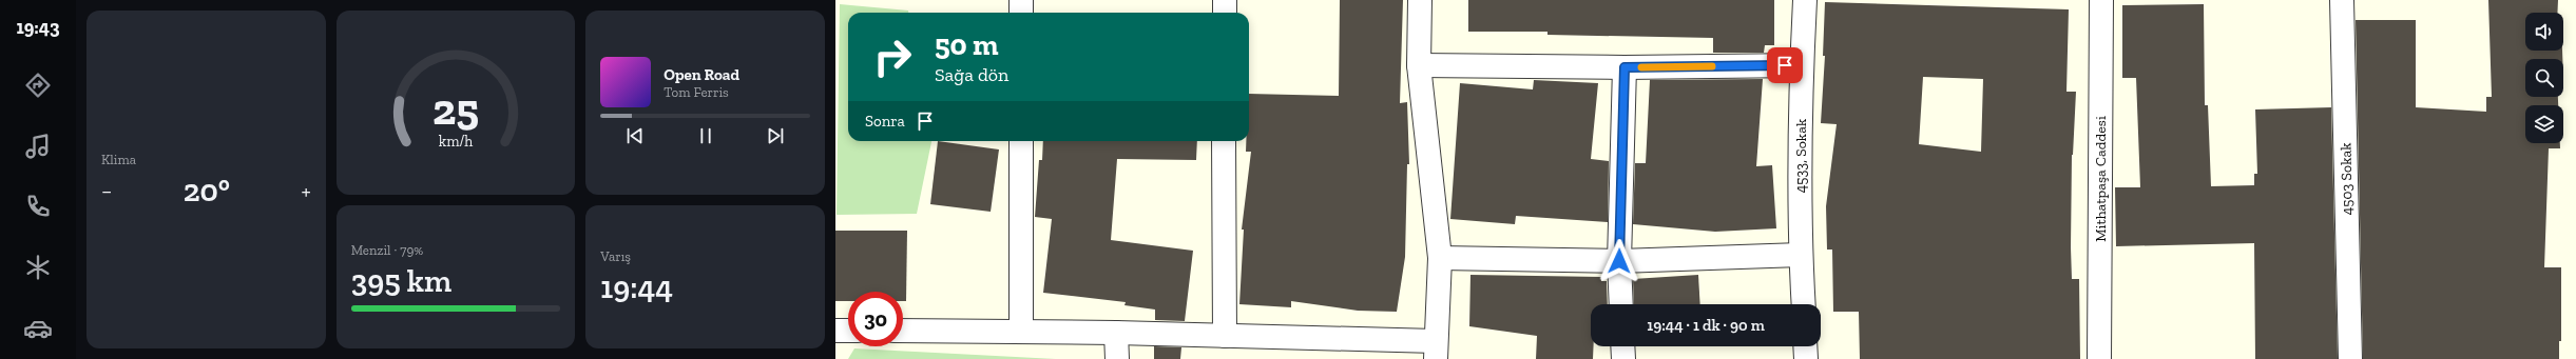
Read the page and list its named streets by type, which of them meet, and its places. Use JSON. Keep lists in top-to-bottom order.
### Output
{
  "streets": {
    "street": ["4533, Sokak", "Mithatpaşa Caddesi", "4503 Sokak"]
  },
  "page": {
    "tabs": "19:43",
    "tile": [
      "Klima",
      ["Menzil · 79%", "395 km"],
      ["Varış", "19:44"]
    ],
    "turn": ["50 m", "Sağa dön"],
    "song": ["Open Road", "Tom Ferris"],
    "then": "Sonra",
    "heat": ["−", "20°", "+"],
    "limit": "30",
    "trip": "19:44 · 1 dk · 90 m",
    "gauge": ["25", "km/h"]
  }
}
